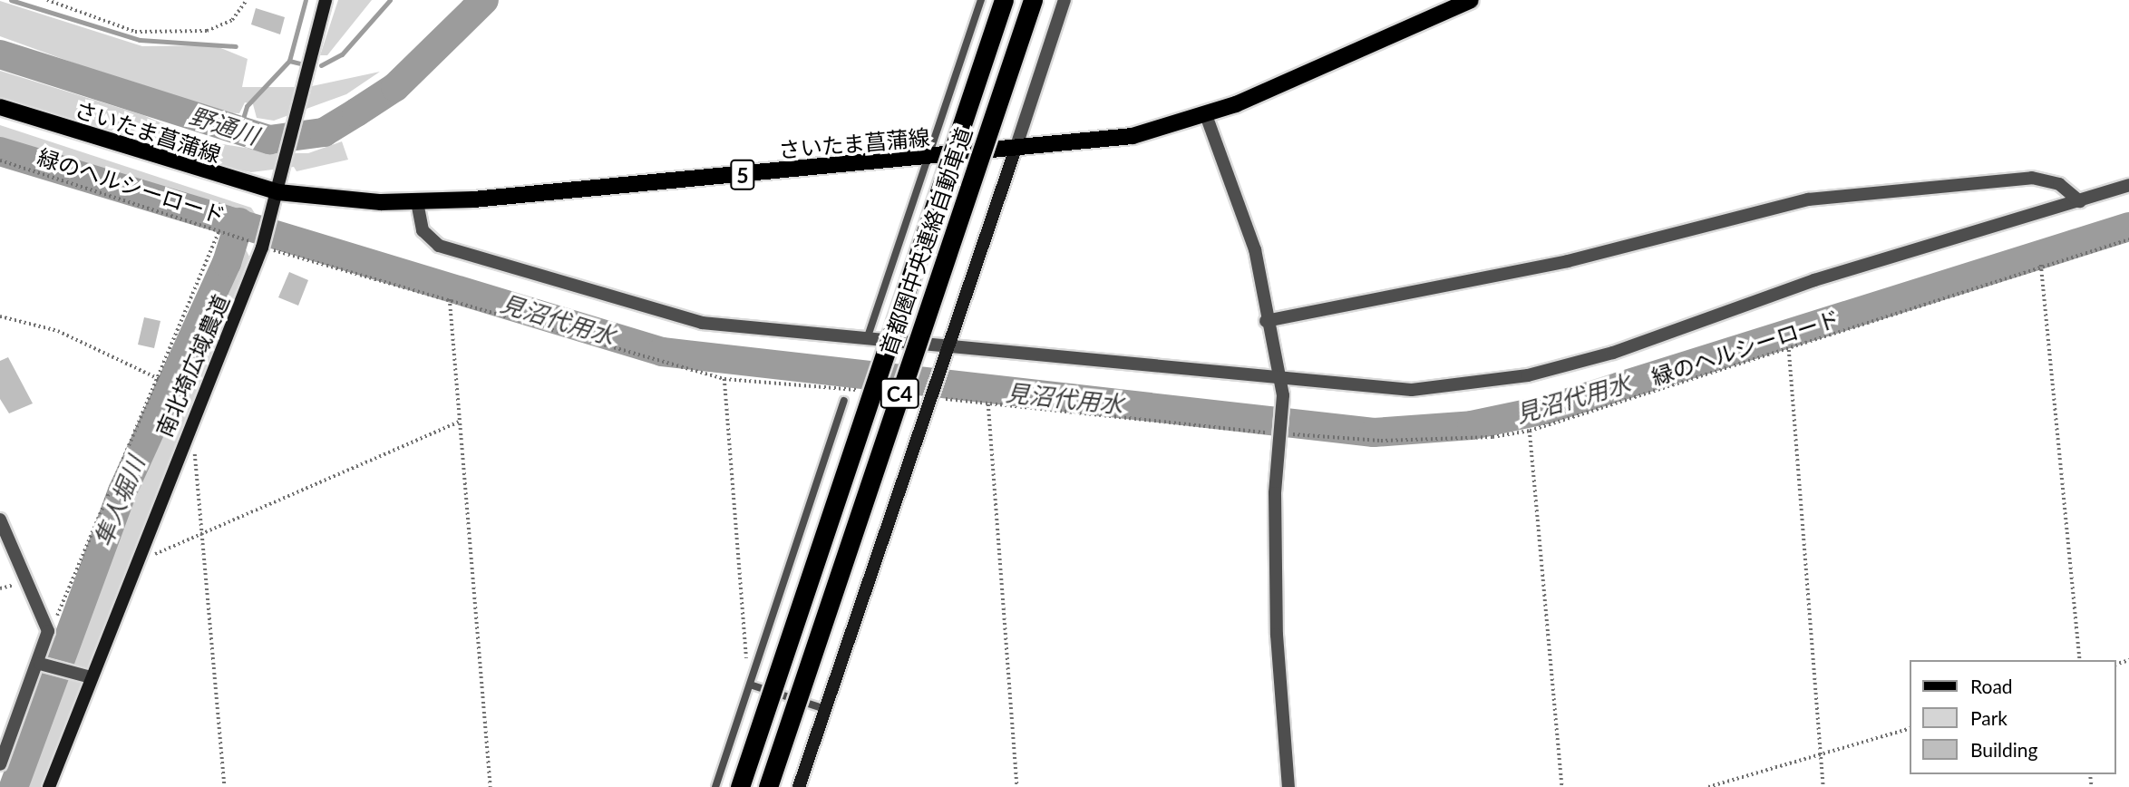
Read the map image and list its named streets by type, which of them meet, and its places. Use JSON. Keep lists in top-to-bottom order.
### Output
{
  "streets": {
    "highway": ["首都圏中央連絡自動車道", "C4"],
    "main road": ["さいたま菖蒲線", "5"],
    "street": ["南北埼広域農道"],
    "path": ["緑のヘルシーロード"]
  },
  "crossings": [
    ["さいたま菖蒲線", "南北埼広域農道"],
    ["緑のヘルシーロード", "南北埼広域農道"]
  ],
  "water": ["野通川", "見沼代用水", "隼人堀川"],
  "legend": ["Road", "Park", "Building"]
}
